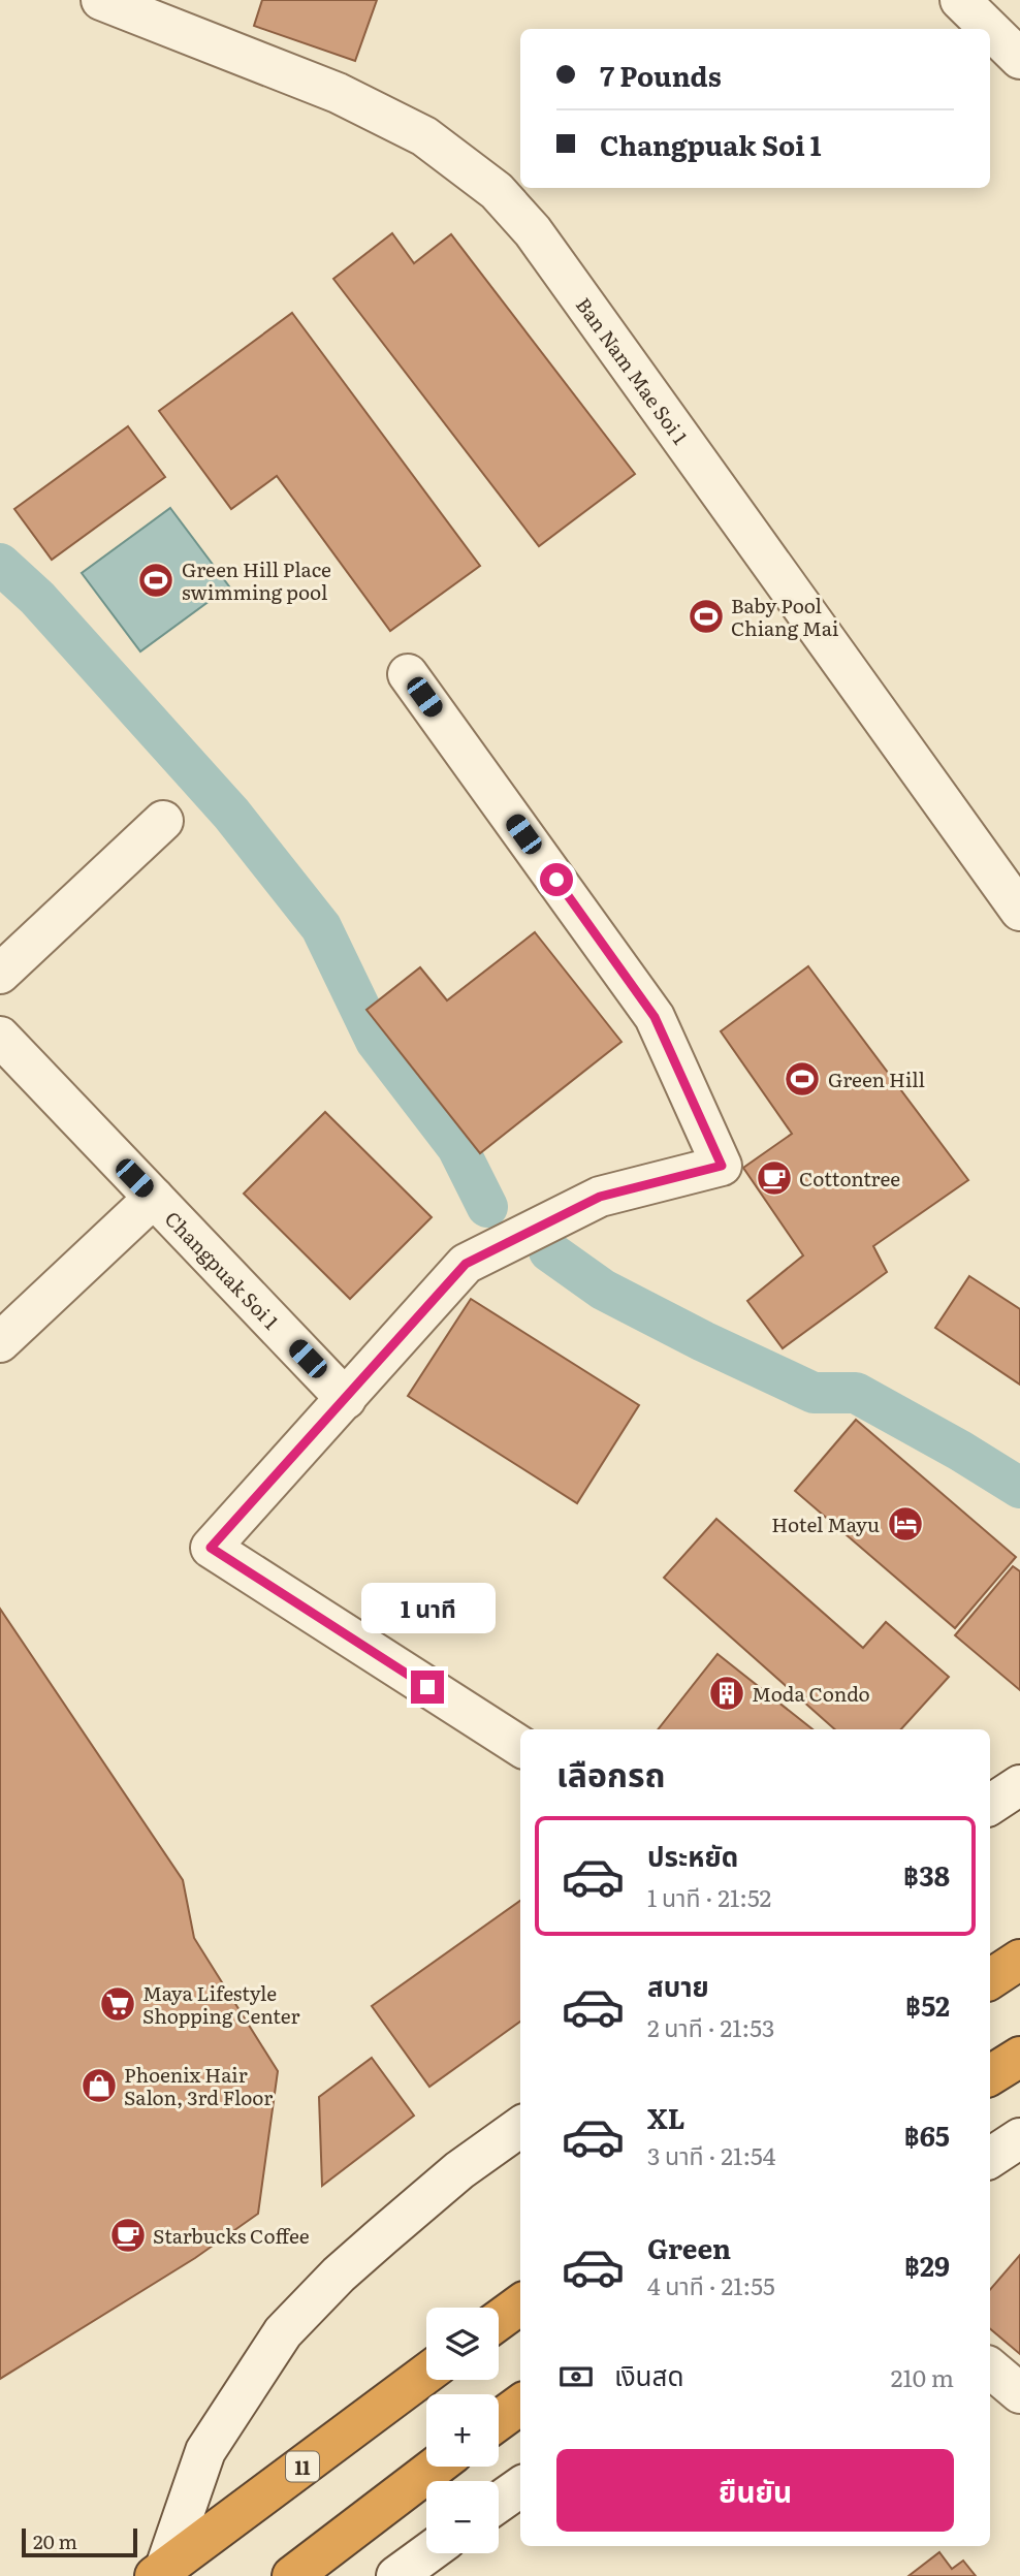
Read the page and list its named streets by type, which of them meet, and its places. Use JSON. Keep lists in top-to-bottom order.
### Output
{
  "streets": {
    "highway": ["11"],
    "street": ["Ban Nam Mae Soi 1", "Changpuak Soi 1"]
  },
  "places": {
    "sports": ["Green Hill Place swimming pool", "Baby Pool Chiang Mai", "Green Hill"],
    "cafe": ["Cottontree", "Starbucks Coffee"],
    "hotel": ["Hotel Mayu"],
    "building": ["Moda Condo"],
    "supermarket": ["Maya Lifestyle Shopping Center"],
    "shop": ["Phoenix Hair Salon, 3rd Floor"]
  },
  "scale_bar": "20 m",
  "page": {
    "banner": ["7 Pounds", "Changpuak Soi 1"],
    "bubble": "1 นาที",
    "heading": "เลือกรถ",
    "list": [
      {
        "name": "ประหยัด",
        "note": "1 นาที · 21:52",
        "value": "฿38"
      },
      {
        "name": "สบาย",
        "note": "2 นาที · 21:53",
        "value": "฿52"
      },
      {
        "name": "XL",
        "note": "3 นาที · 21:54",
        "value": "฿65"
      },
      {
        "name": "Green",
        "note": "4 นาที · 21:55",
        "value": "฿29"
      }
    ],
    "map_buttons": ["+", "−"],
    "pay": ["เงินสด", "210 m"],
    "buttons": "ยืนยัน",
    "scale": "20 m"
  }
}
